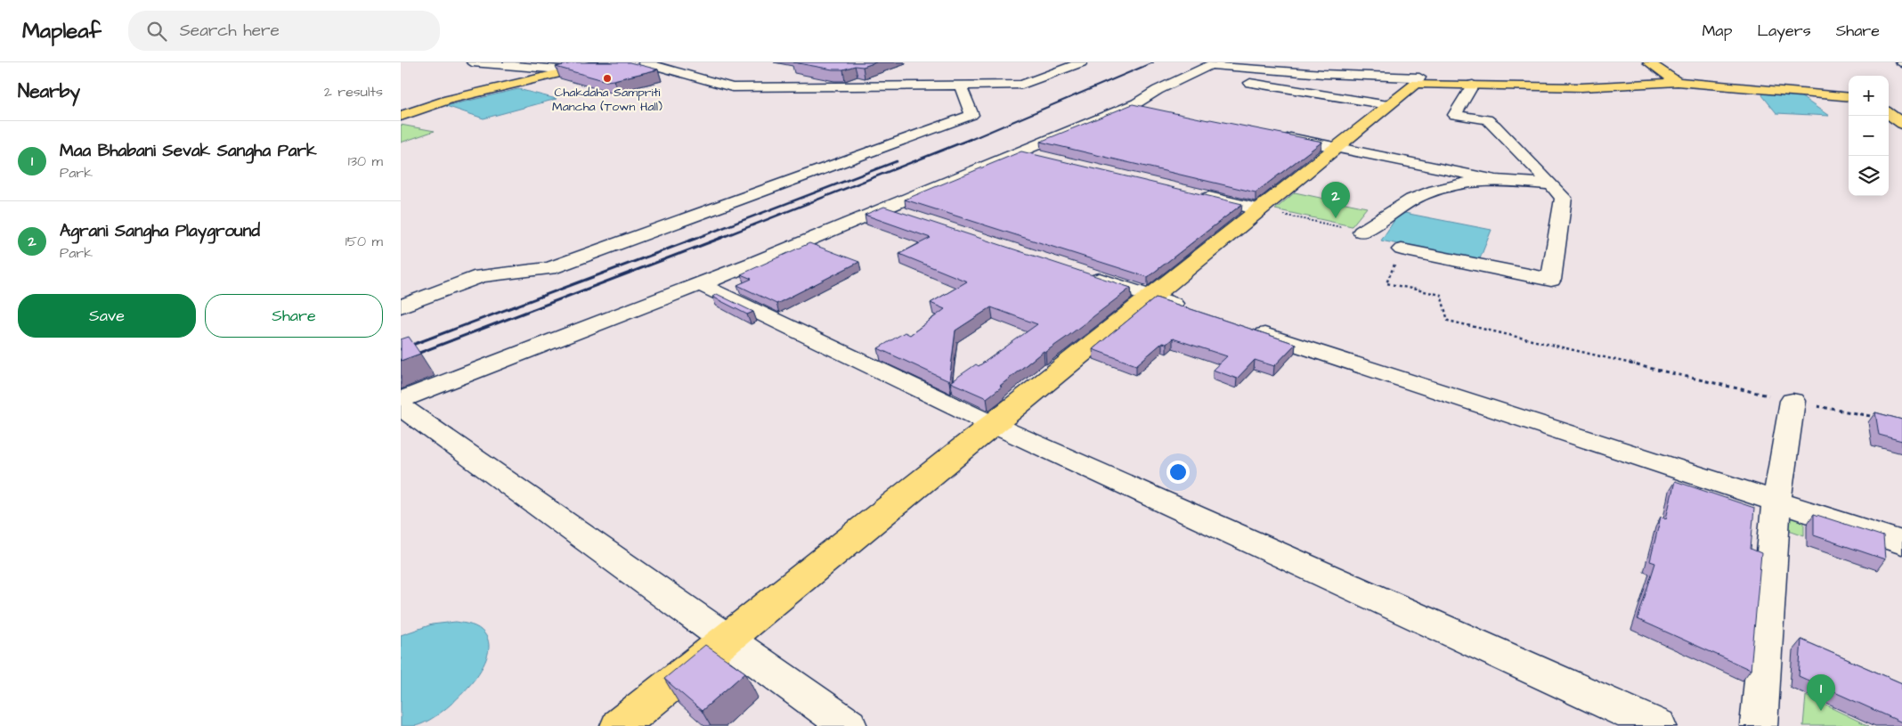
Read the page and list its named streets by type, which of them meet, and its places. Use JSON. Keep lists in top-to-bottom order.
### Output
{
  "places": ["Chakdaha Sampriti Mancha (Town Hall)"],
  "page": {
    "header": "Mapleaf",
    "search": "Search here",
    "nav": ["Map", "Layers", "Share"],
    "heading": ["Nearby", "2 results"],
    "map_buttons": ["+", "−"],
    "list": [
      {
        "mark": "1",
        "name": "Maa Bhabani Sevak Sangha Park",
        "note": "Park",
        "value": "130 m"
      },
      {
        "mark": "2",
        "name": "Agrani Sangha Playground",
        "note": "Park",
        "value": "150 m"
      }
    ],
    "pins": ["2", "1"],
    "buttons": ["Save", "Share"]
  }
}
